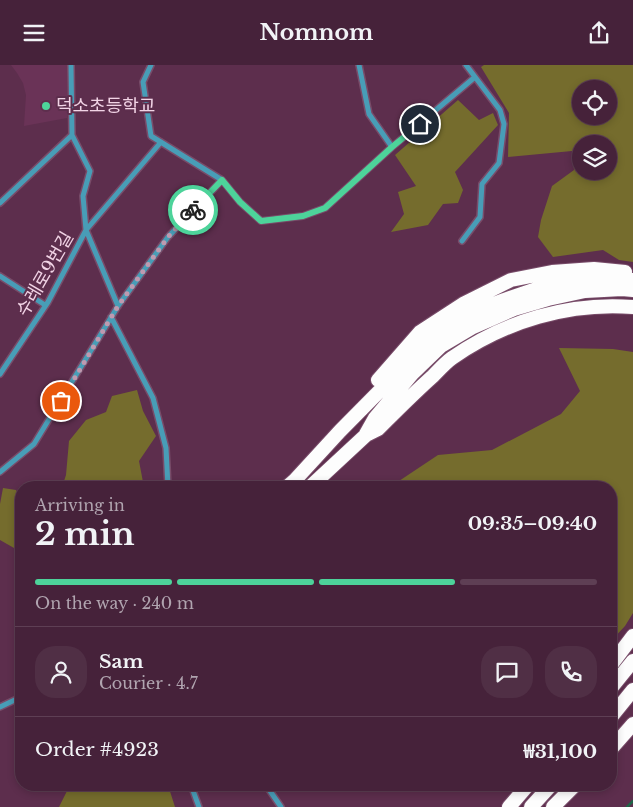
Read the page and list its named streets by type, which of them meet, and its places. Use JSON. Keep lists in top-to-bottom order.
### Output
{
  "streets": {
    "street": ["수레로9번길"]
  },
  "places": ["덕소초등학교"],
  "page": {
    "header": "Nomnom",
    "heading": ["2 min", "Arriving in", "09:35–09:40"],
    "panel": [
      "Sam",
      "Courier · 4.7",
      "Order #4923",
      "₩31,100"
    ],
    "bar": "On the way · 240 m"
  }
}
